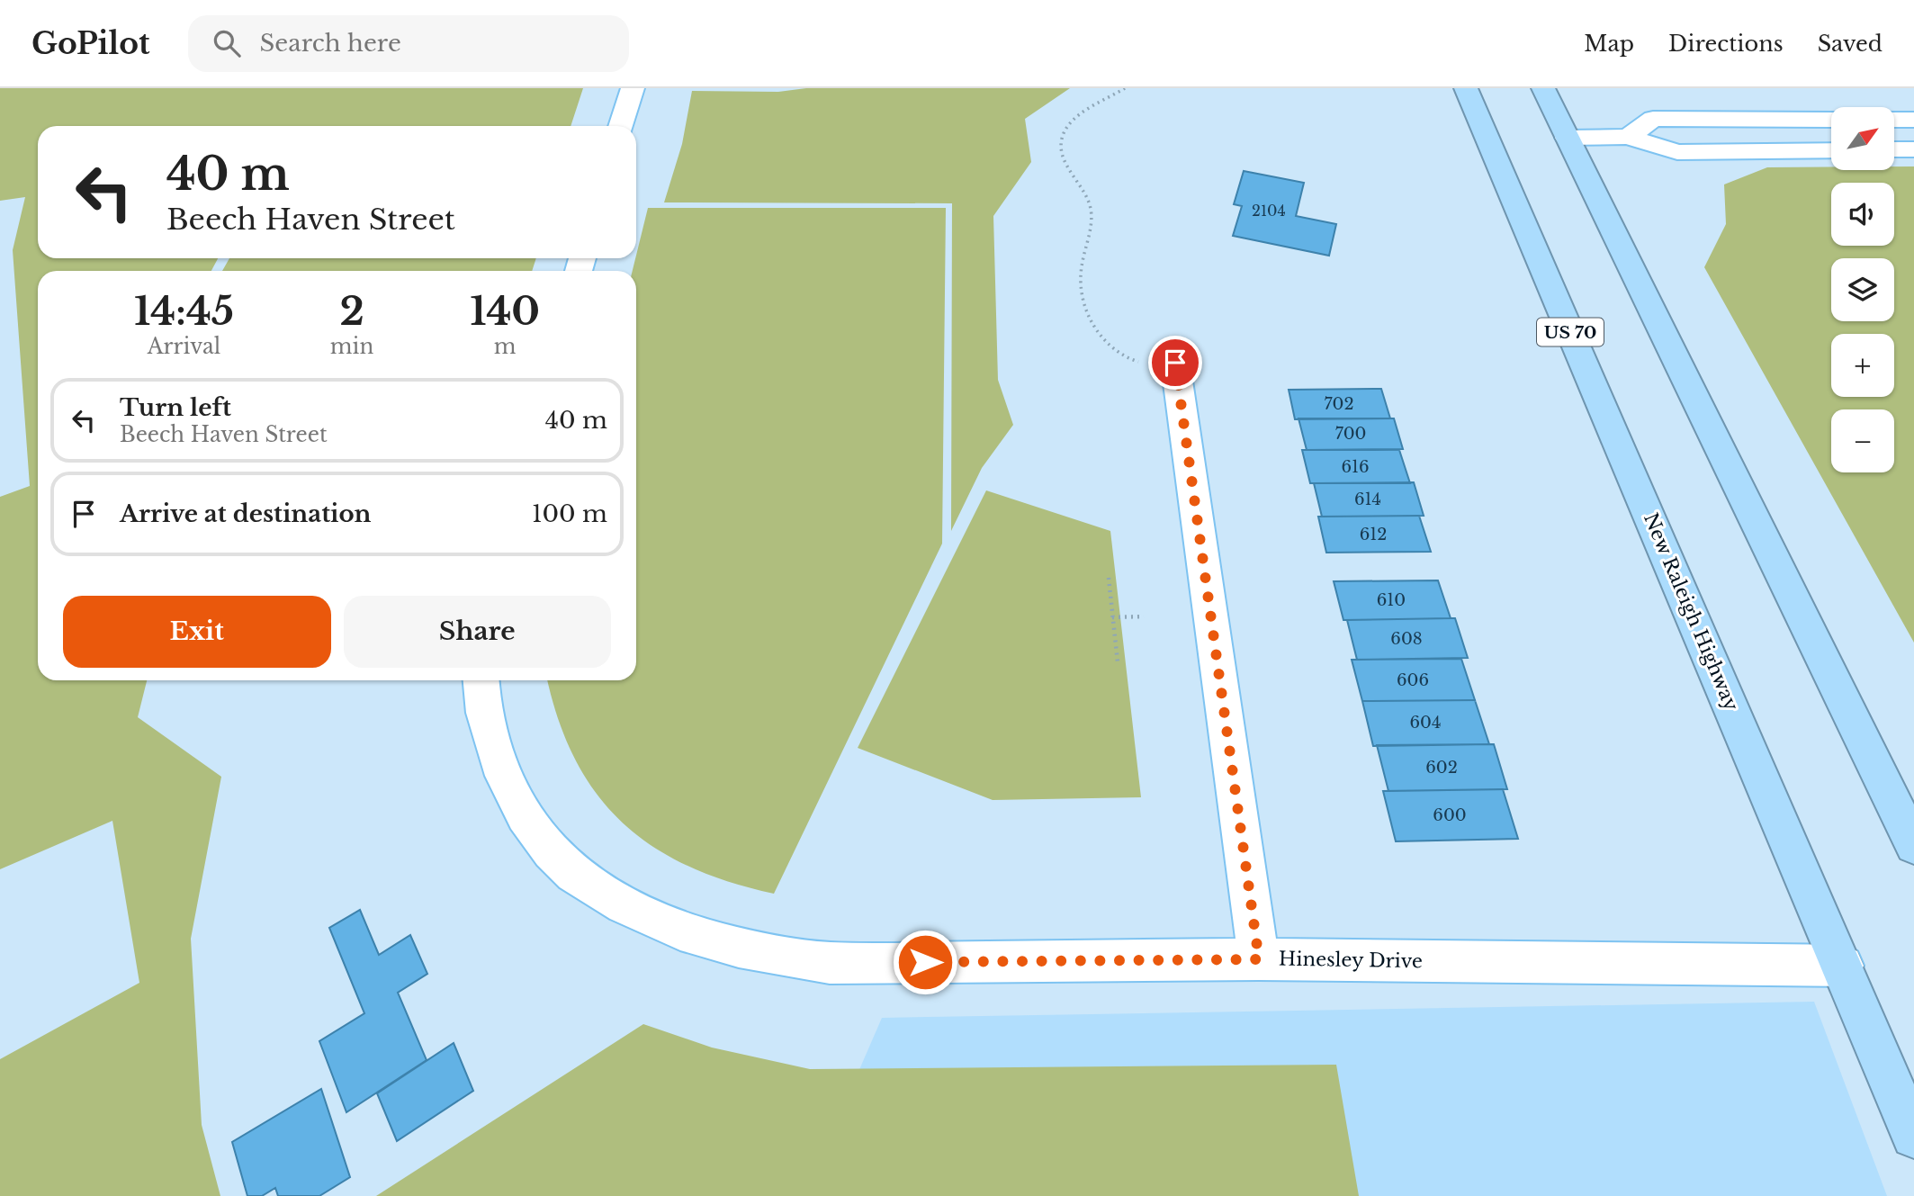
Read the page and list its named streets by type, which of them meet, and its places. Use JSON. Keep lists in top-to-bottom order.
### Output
{
  "streets": {
    "highway": ["US 70", "New Raleigh Highway"],
    "street": ["Hinesley Drive"]
  },
  "crossings": [
    ["New Raleigh Highway", "Hinesley Drive"]
  ],
  "house_numbers": [
    "2104",
    "702",
    "700",
    "616",
    "614",
    "612",
    "610",
    "608",
    "606",
    "604",
    "602",
    "600"
  ],
  "north": "top right",
  "page": {
    "header": "GoPilot",
    "search": "Search here",
    "nav": ["Map", "Directions", "Saved"],
    "map_buttons": ["+", "−"],
    "turn": ["40 m", "Beech Haven Street"],
    "eta": [
      "14:45",
      "Arrival",
      "2",
      "min",
      "140",
      "m"
    ],
    "list": [
      {
        "name": "Turn left",
        "note": "Beech Haven Street",
        "value": "40 m"
      },
      {
        "name": "Arrive at destination",
        "value": "100 m"
      }
    ],
    "buttons": ["Exit", "Share"]
  }
}
